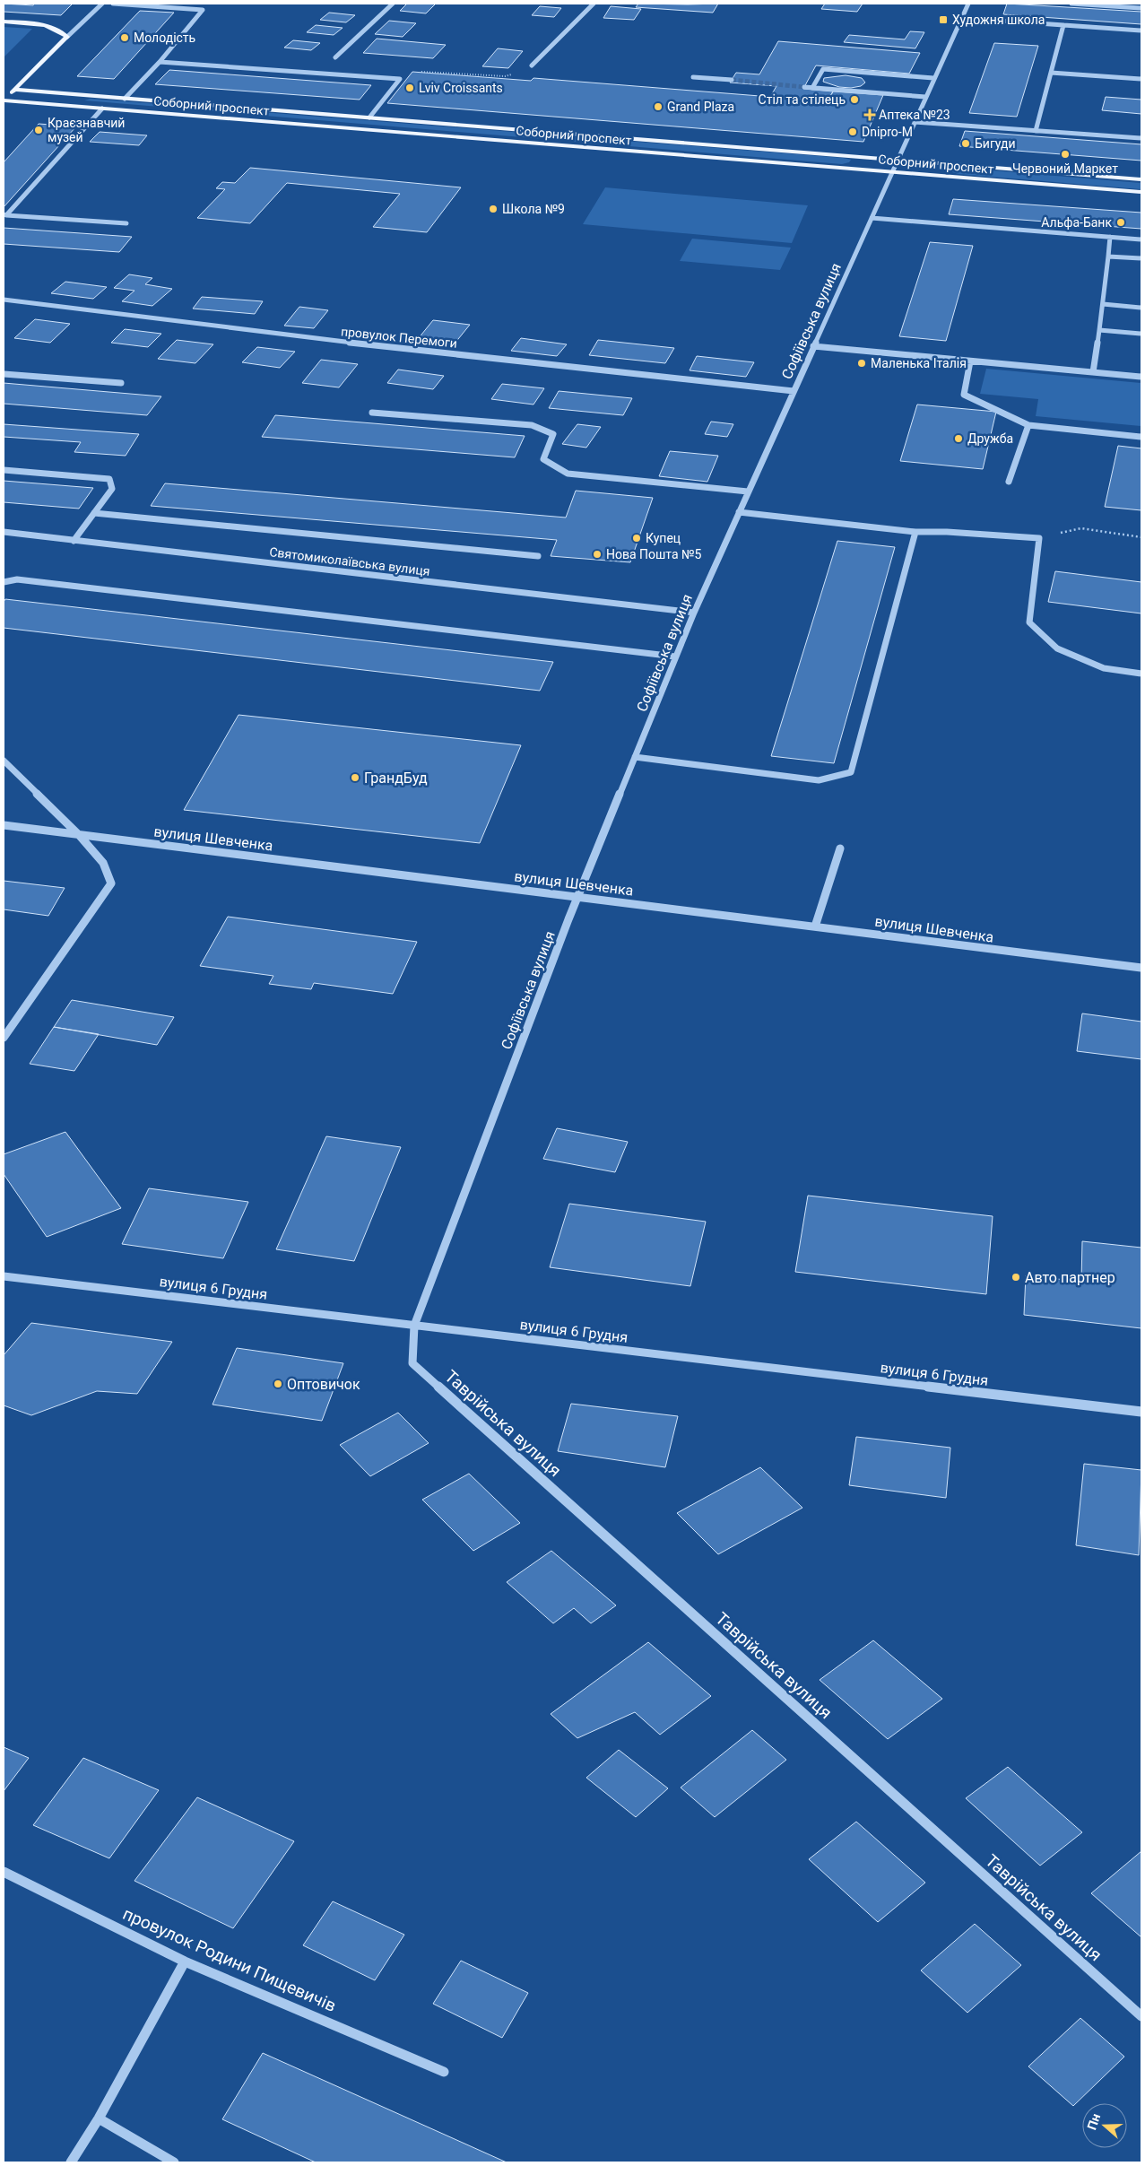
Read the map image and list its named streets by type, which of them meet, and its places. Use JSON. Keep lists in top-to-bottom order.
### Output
{
  "streets": {
    "main road": ["Соборний проспект"],
    "street": [
      "Софіївська вулиця",
      "провулок Перемоги",
      "Святомиколаївська вулиця",
      "вулиця Шевченка",
      "вулиця 6 Грудня",
      "Таврійська вулиця",
      "провулок Родини Пищевичів"
    ]
  },
  "crossings": [
    ["Соборний проспект", "Софіївська вулиця"],
    ["Софіївська вулиця", "провулок Перемоги"],
    ["Софіївська вулиця", "Святомиколаївська вулиця"],
    ["Софіївська вулиця", "вулиця Шевченка"],
    ["Софіївська вулиця", "вулиця 6 Грудня"],
    ["Софіївська вулиця", "Таврійська вулиця"],
    ["вулиця 6 Грудня", "Таврійська вулиця"]
  ],
  "places": {
    "transit": ["Художня школа"],
    "other": [
      "Молодість",
      "Lviv Croissants",
      "Стіл та стілець",
      "Grand Plaza",
      "Краєзнавчий музей",
      "Dnipro-M",
      "Бигуди",
      "Червоний Маркет",
      "Школа №9",
      "Альфа-Банк",
      "Маленька Італія",
      "Дружба",
      "Купец",
      "Нова Пошта №5",
      "ГрандБуд",
      "Авто партнер",
      "Оптовичок"
    ],
    "health": ["Аптека №23"]
  },
  "north": "left"
}
